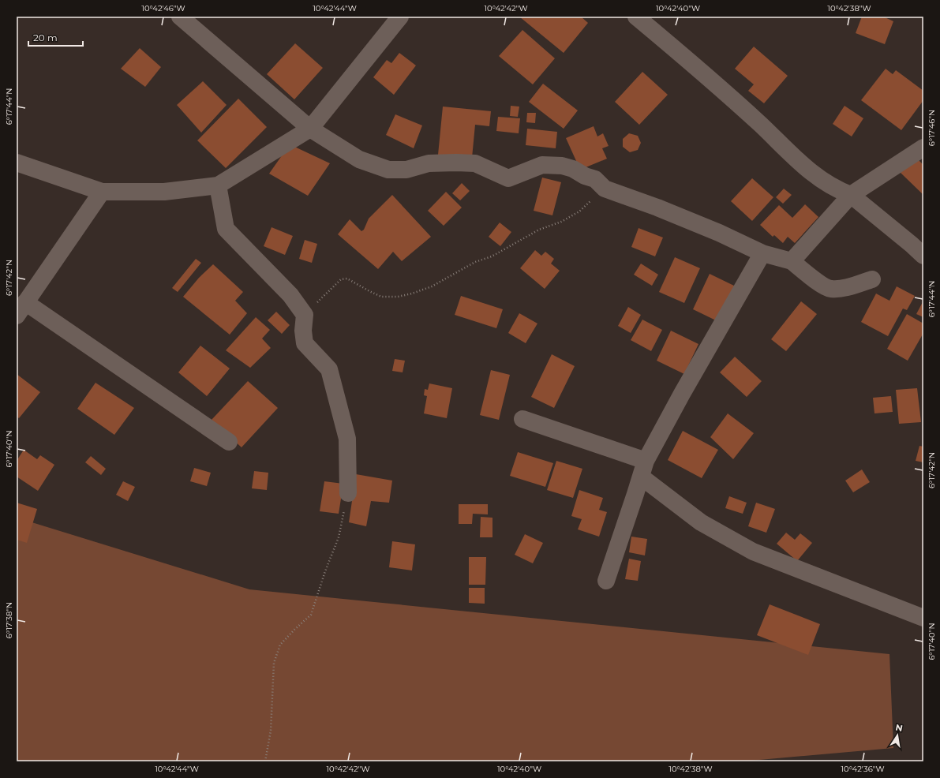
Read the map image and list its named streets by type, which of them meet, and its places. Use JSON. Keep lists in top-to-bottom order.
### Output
{
  "scale_bar": "20 m",
  "north": "top",
  "coordinates": [
    "10°42'46\"W",
    "10°42'44\"W",
    "10°42'42\"W",
    "10°42'40\"W",
    "10°42'38\"W",
    "6°17'44\"N",
    "6°17'46\"N",
    "6°17'42\"N",
    "6°17'40\"N",
    "6°17'38\"N",
    "10°42'36\"W"
  ]
}
